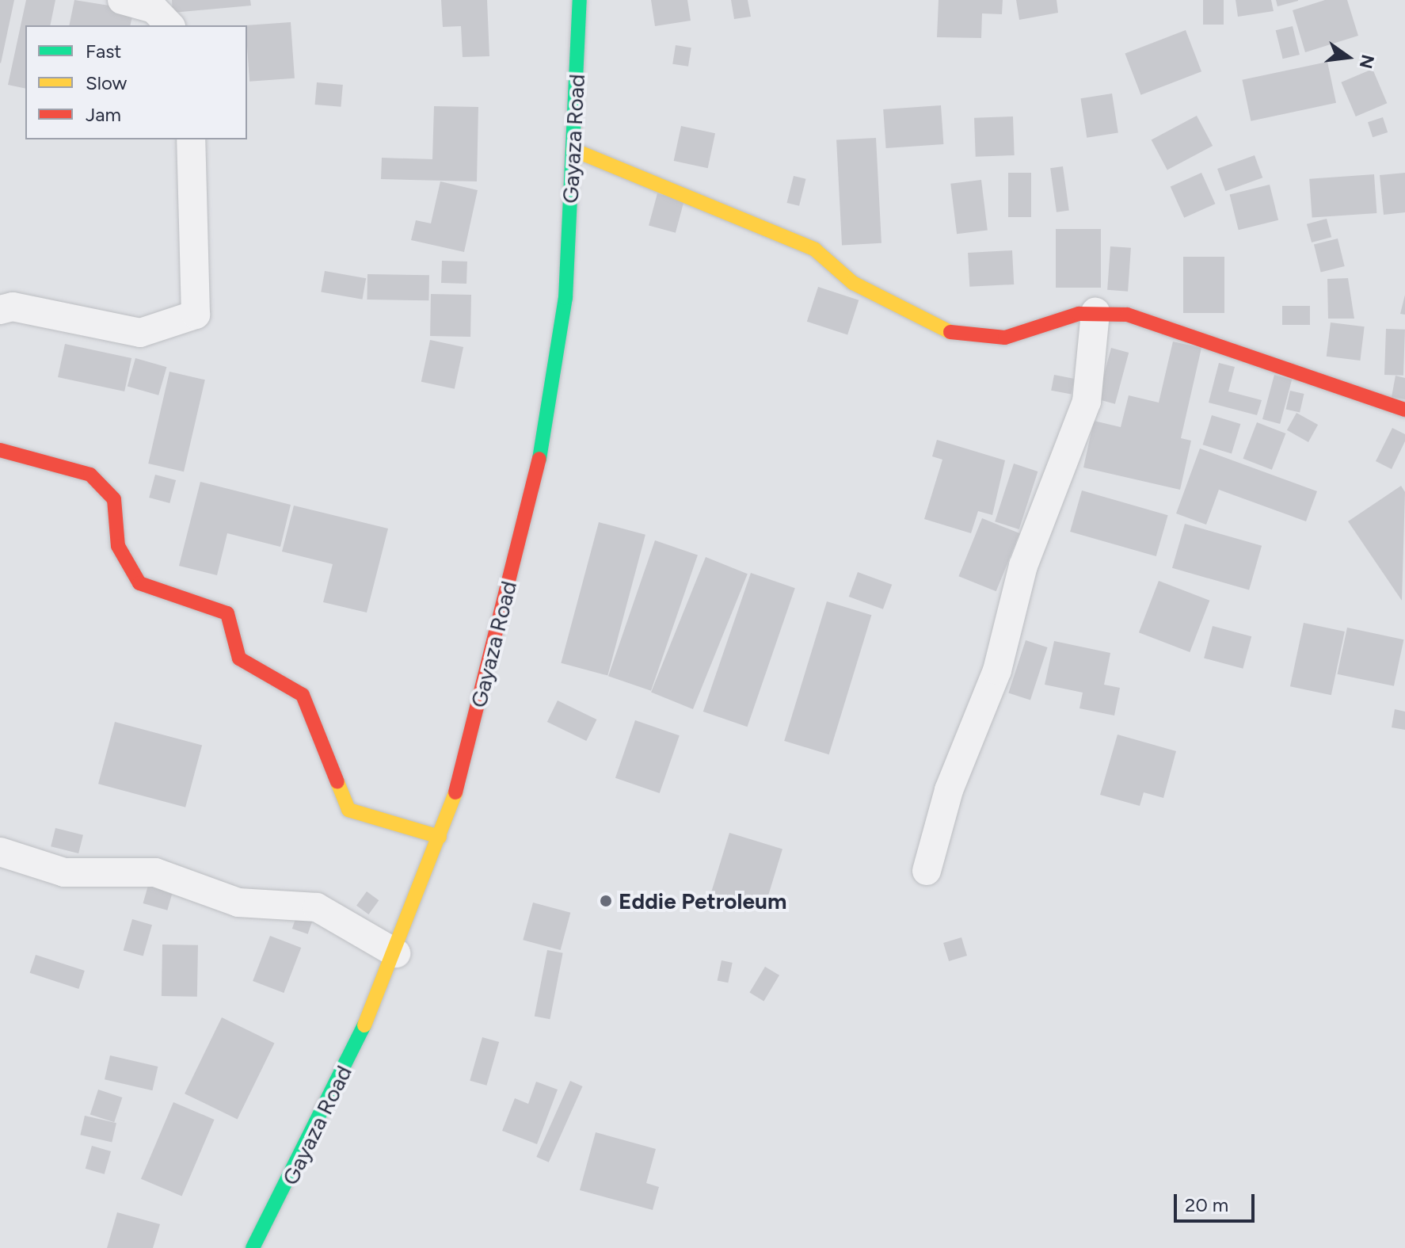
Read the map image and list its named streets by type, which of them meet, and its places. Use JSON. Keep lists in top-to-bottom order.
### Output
{
  "streets": {
    "street": ["Gayaza Road"]
  },
  "places": ["Eddie Petroleum"],
  "legend": ["Fast", "Slow", "Jam"],
  "scale_bar": "20 m",
  "north": "right"
}
